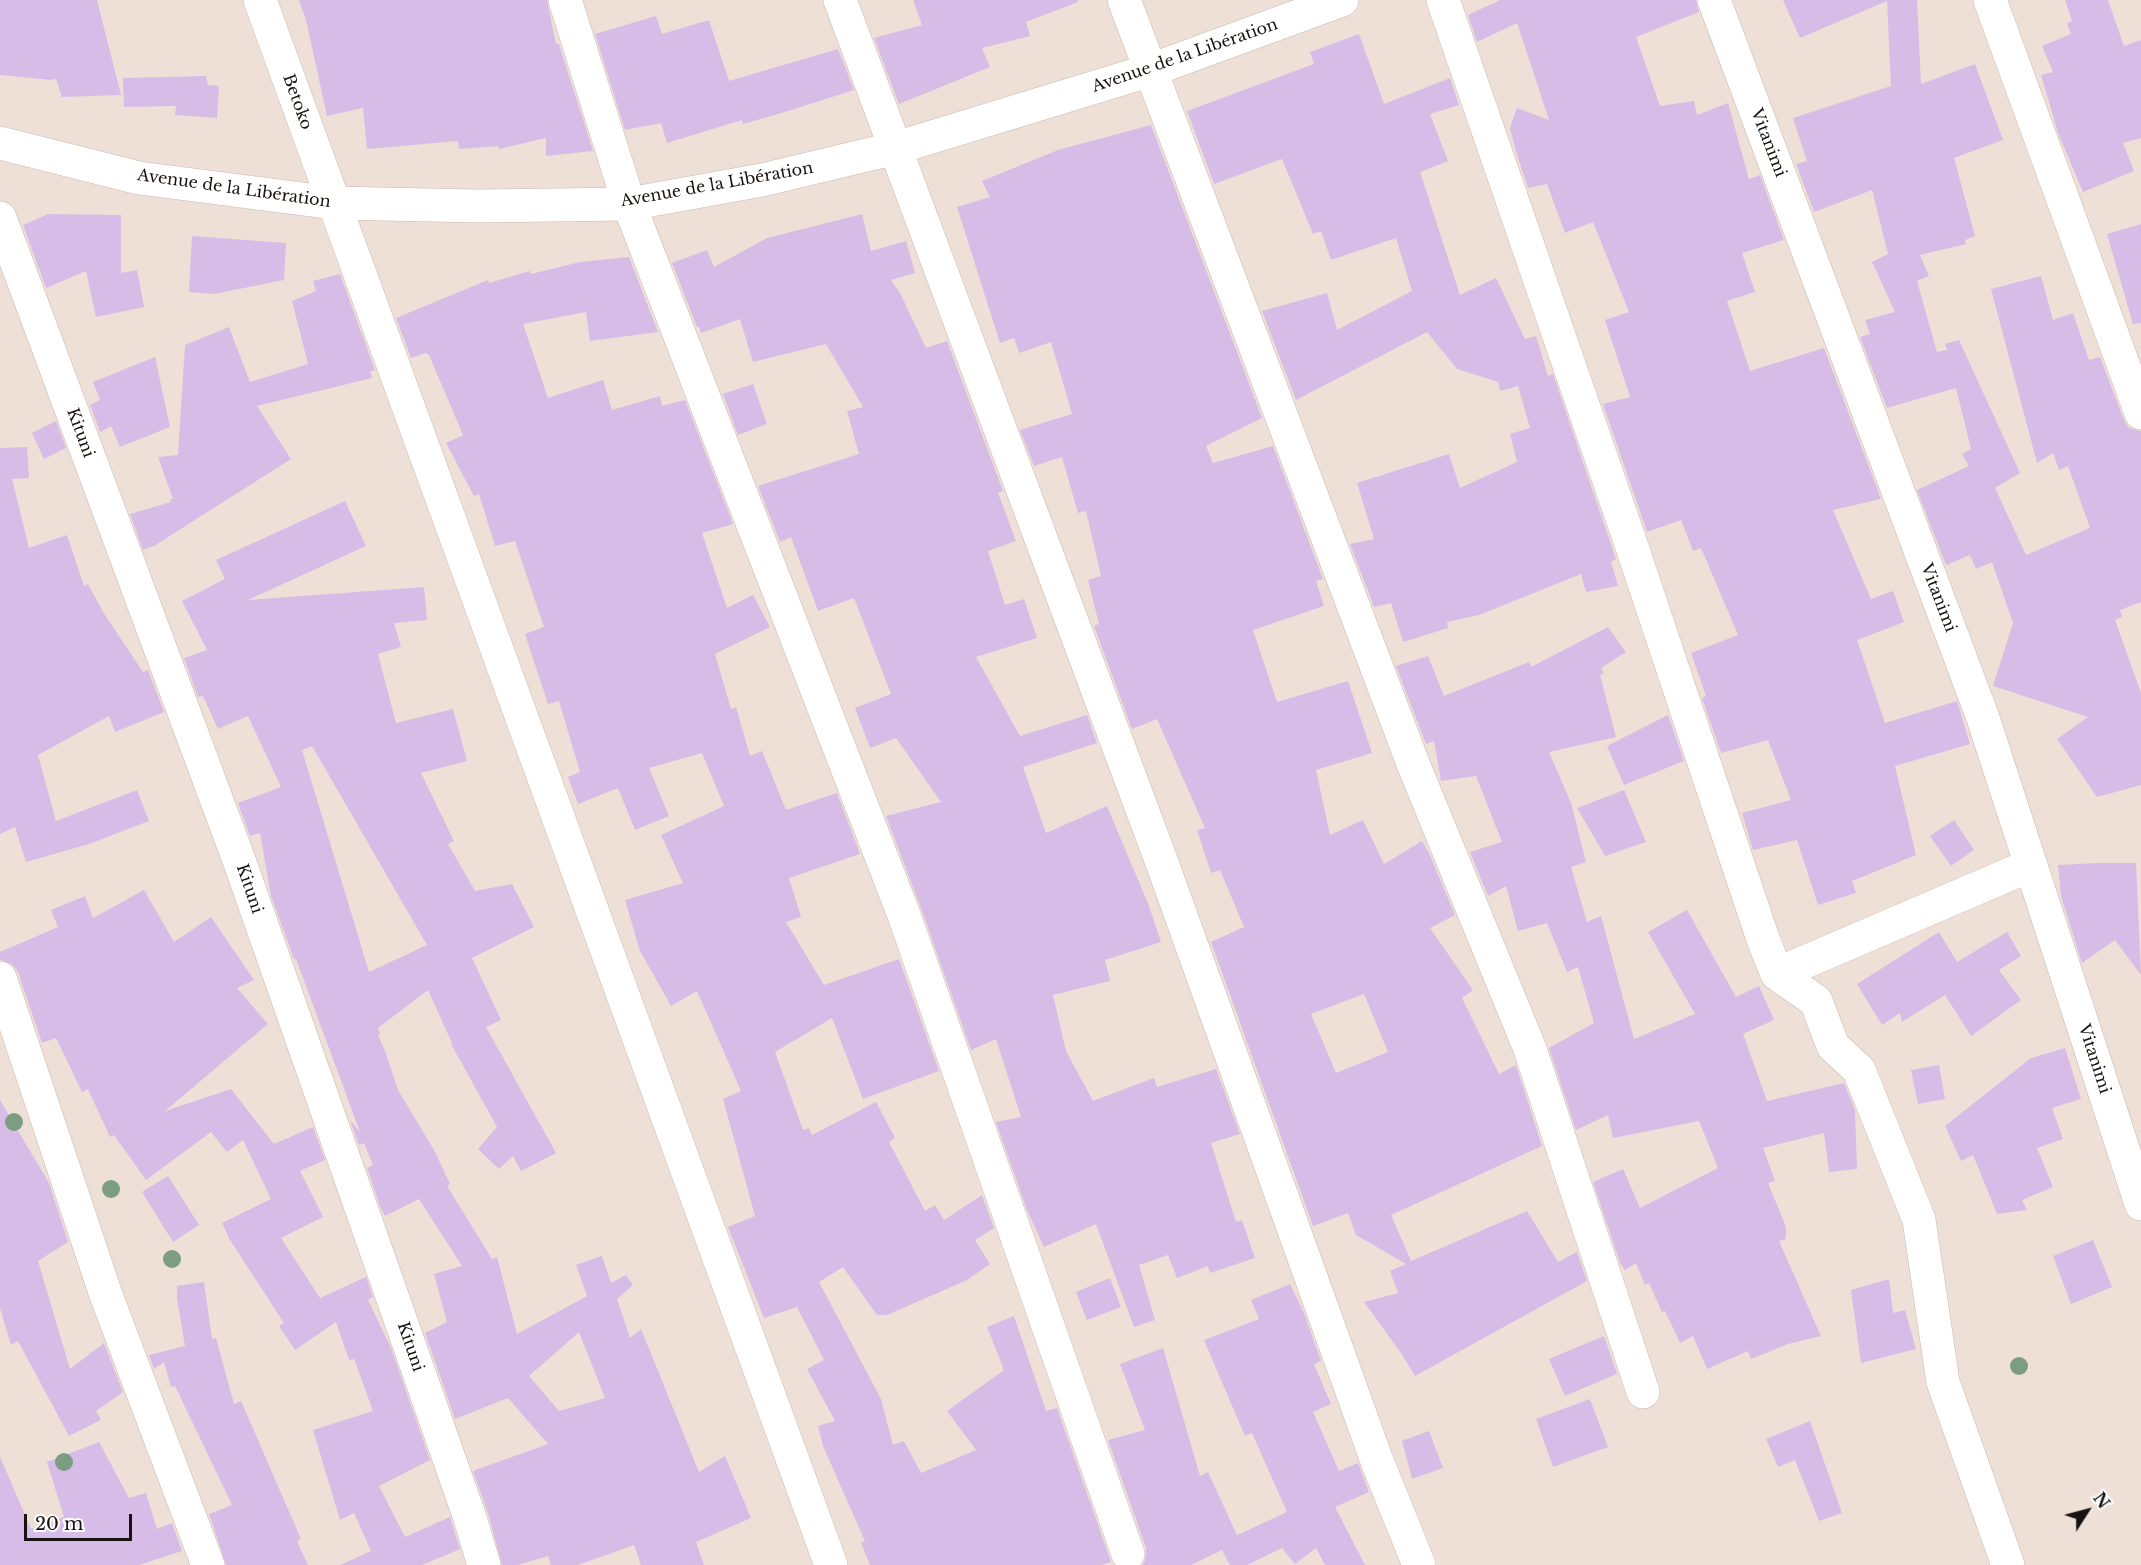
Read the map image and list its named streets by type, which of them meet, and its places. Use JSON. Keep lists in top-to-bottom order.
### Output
{
  "streets": {
    "main road": [
      "Avenue de la Libération",
      "Betoko",
      "Vitanimi",
      "Kituni"
    ]
  },
  "crossings": [
    ["Avenue de la Libération", "Betoko"]
  ],
  "scale_bar": "20 m",
  "north": "top right"
}
